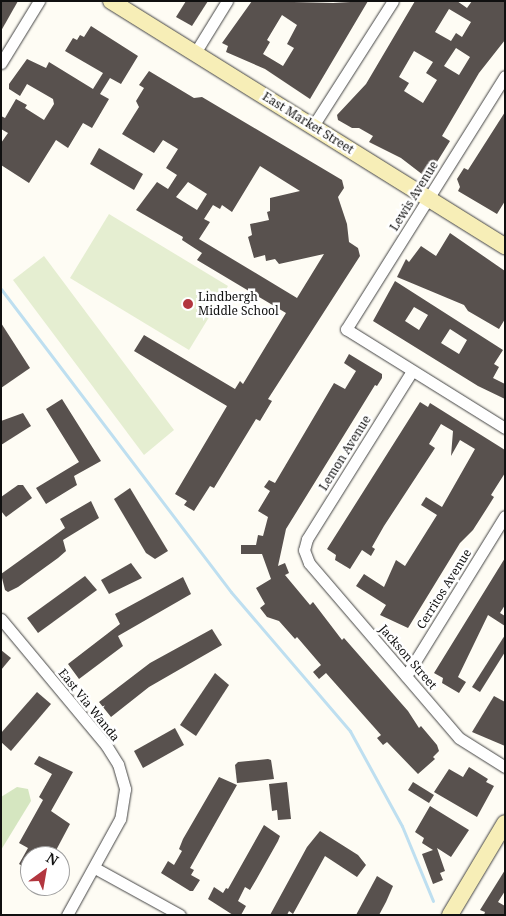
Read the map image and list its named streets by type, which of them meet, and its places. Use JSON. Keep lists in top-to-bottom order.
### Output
{
  "streets": {
    "street": [
      "East Market Street",
      "Lewis Avenue",
      "Lemon Avenue",
      "Cerritos Avenue",
      "Jackson Street",
      "East Via Wanda"
    ]
  },
  "crossings": [
    ["East Market Street", "Lewis Avenue"],
    ["Lewis Avenue", "Lemon Avenue"],
    ["Lemon Avenue", "Jackson Street"],
    ["Cerritos Avenue", "Jackson Street"]
  ],
  "places": ["Lindbergh Middle School"],
  "north": "top right"
}
